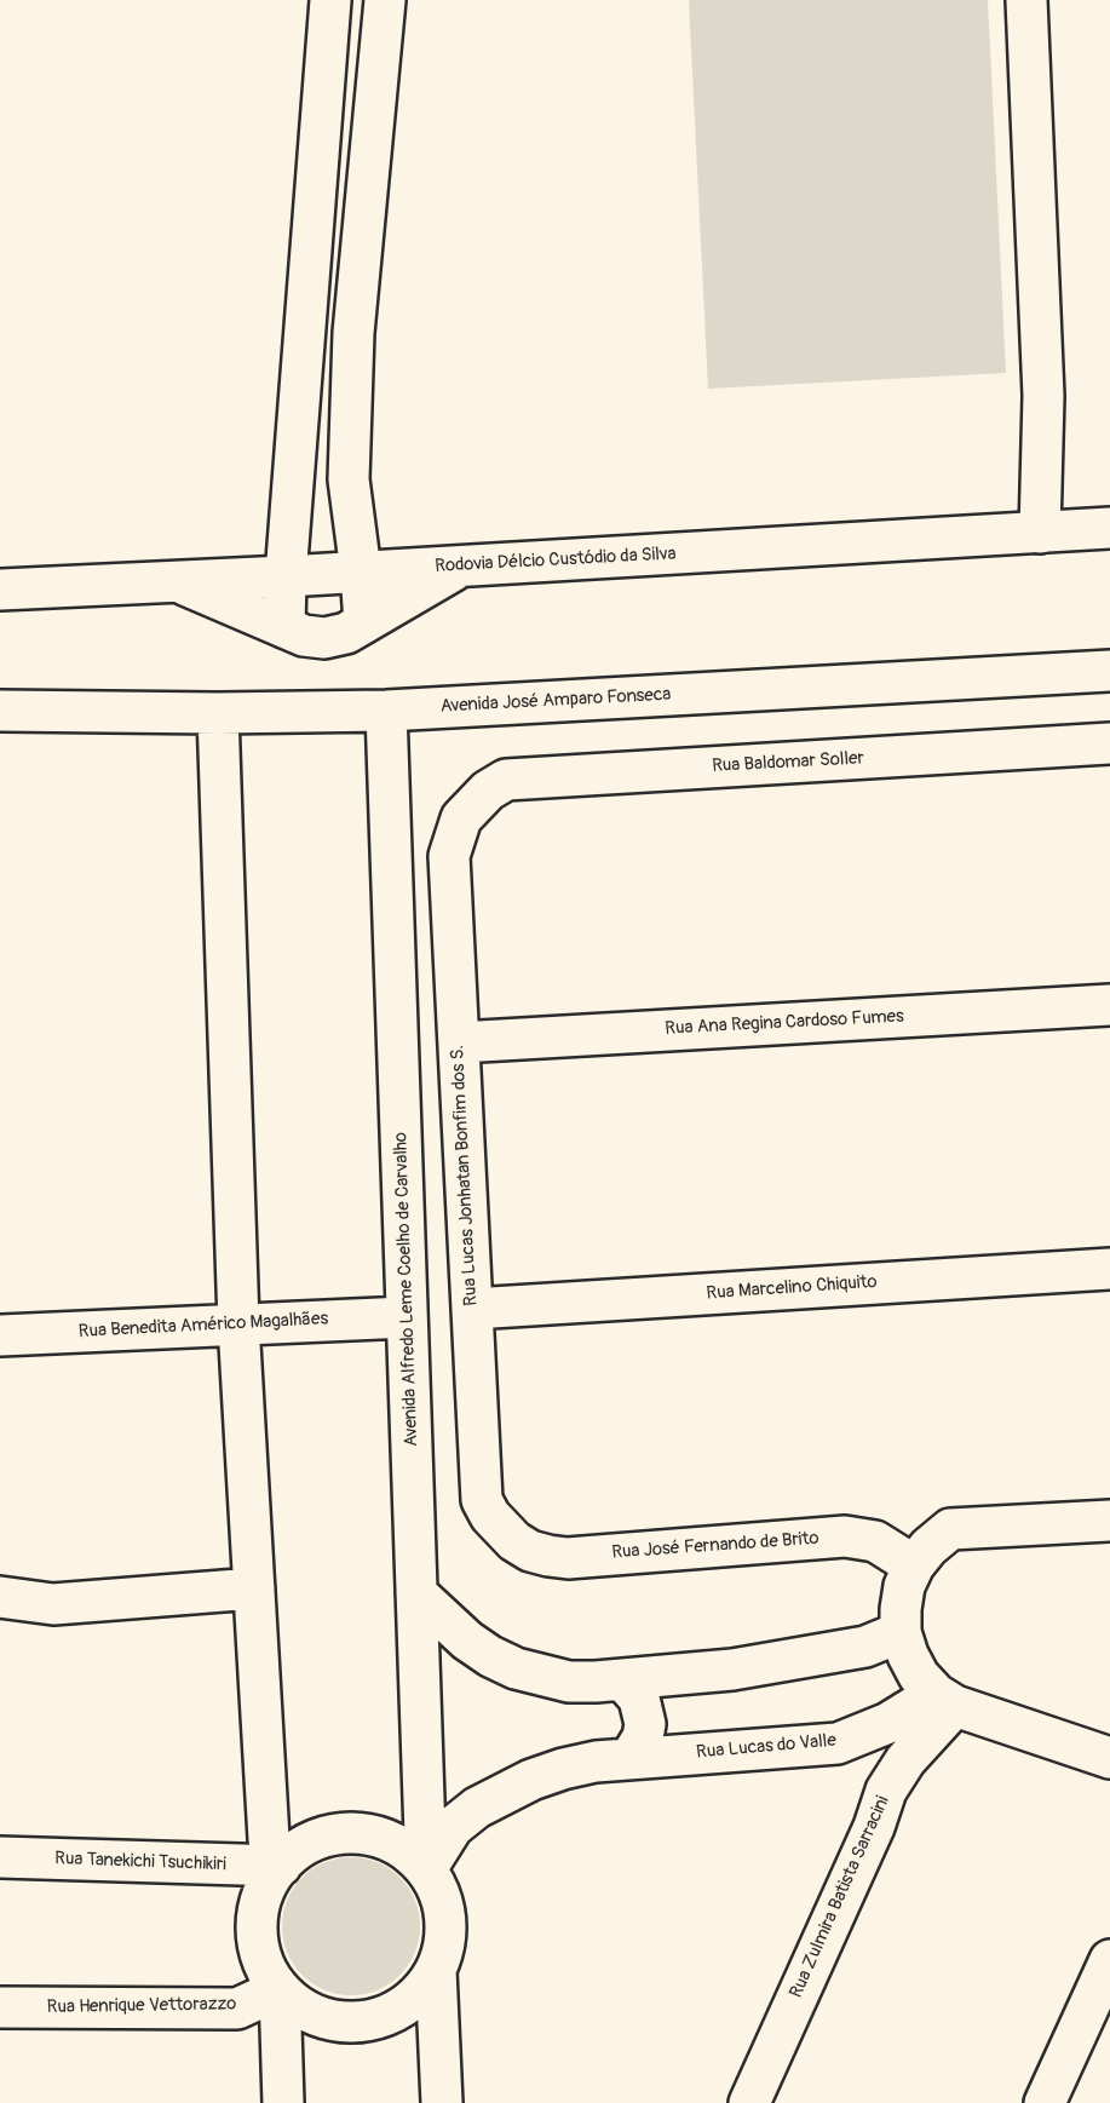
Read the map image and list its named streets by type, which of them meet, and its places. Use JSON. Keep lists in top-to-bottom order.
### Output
{
  "streets": {
    "street": [
      "Rodovia Délcio Custódio da Silva",
      "Avenida José Amparo Fonseca",
      "Rua Baldomar Soller",
      "Rua Ana Regina Cardoso Fumes",
      "Rua Lucas Jonhatan Bonfim dos S.",
      "Rua Marcelino Chiquito",
      "Avenida Alfredo Leme Coelho de Carvalho",
      "Rua Benedita Américo Magalhães",
      "Rua José Fernando de Brito",
      "Rua Lucas do Valle",
      "Rua Tanekichi Tsuchikiri",
      "Rua Zulmira Batista Sarracini",
      "Rua Henrique Vettorazzo"
    ]
  },
  "crossings": [
    ["Avenida José Amparo Fonseca", "Avenida Alfredo Leme Coelho de Carvalho"],
    ["Rua Baldomar Soller", "Rua Lucas Jonhatan Bonfim dos S."],
    ["Rua Ana Regina Cardoso Fumes", "Rua Lucas Jonhatan Bonfim dos S."],
    ["Rua Lucas Jonhatan Bonfim dos S.", "Rua Marcelino Chiquito"],
    ["Rua Lucas Jonhatan Bonfim dos S.", "Rua José Fernando de Brito"],
    ["Avenida Alfredo Leme Coelho de Carvalho", "Rua Benedita Américo Magalhães"],
    ["Avenida Alfredo Leme Coelho de Carvalho", "Rua Lucas do Valle"],
    ["Avenida Alfredo Leme Coelho de Carvalho", "Rua Tanekichi Tsuchikiri"],
    ["Avenida Alfredo Leme Coelho de Carvalho", "Rua Henrique Vettorazzo"],
    ["Rua Lucas do Valle", "Rua Tanekichi Tsuchikiri"],
    ["Rua Lucas do Valle", "Rua Zulmira Batista Sarracini"],
    ["Rua Lucas do Valle", "Rua Henrique Vettorazzo"],
    ["Rua Tanekichi Tsuchikiri", "Rua Henrique Vettorazzo"]
  ]
}
